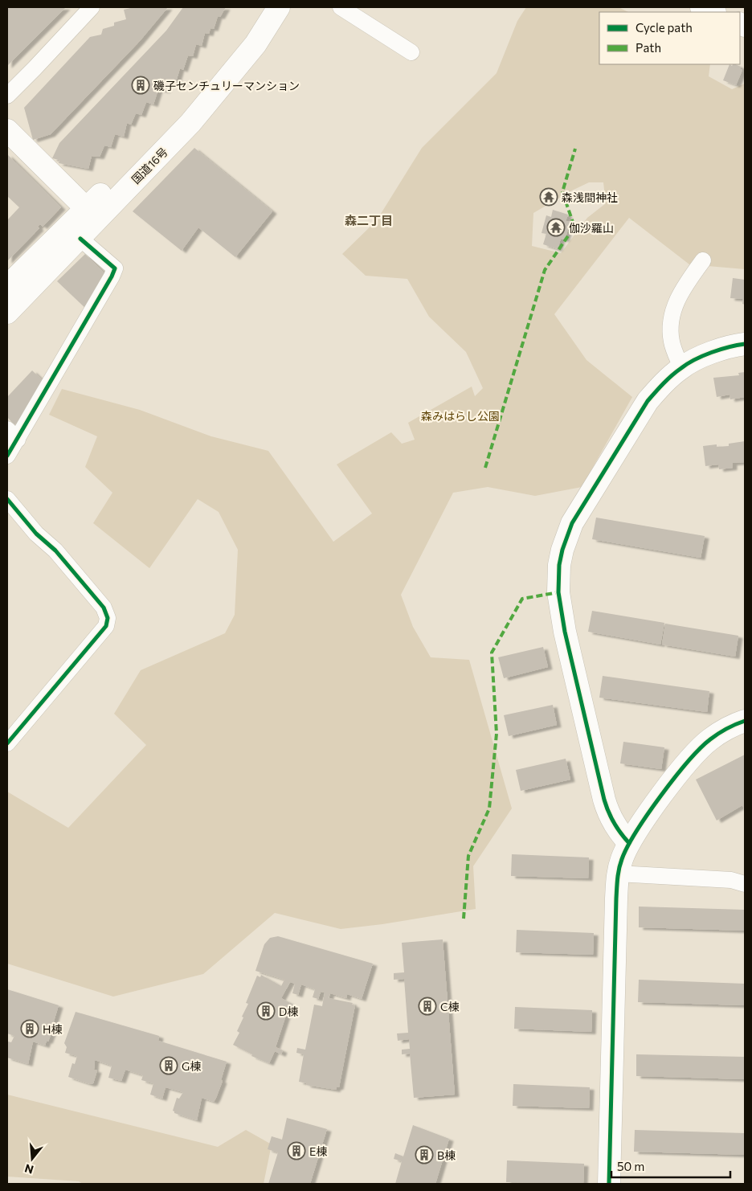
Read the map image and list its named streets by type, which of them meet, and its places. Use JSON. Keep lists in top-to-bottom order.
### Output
{
  "streets": {
    "main road": ["国道16号"]
  },
  "districts": ["森二丁目"],
  "parks": ["森みはらし公園"],
  "places": {
    "building": [
      "磯子センチュリーマンション",
      "C棟",
      "D棟",
      "H棟",
      "G棟",
      "E棟",
      "B棟"
    ],
    "temple": ["森浅間神社", "伽沙羅山"]
  },
  "legend": ["Cycle path", "Path"],
  "scale_bar": "50 m",
  "north": "bottom"
}
